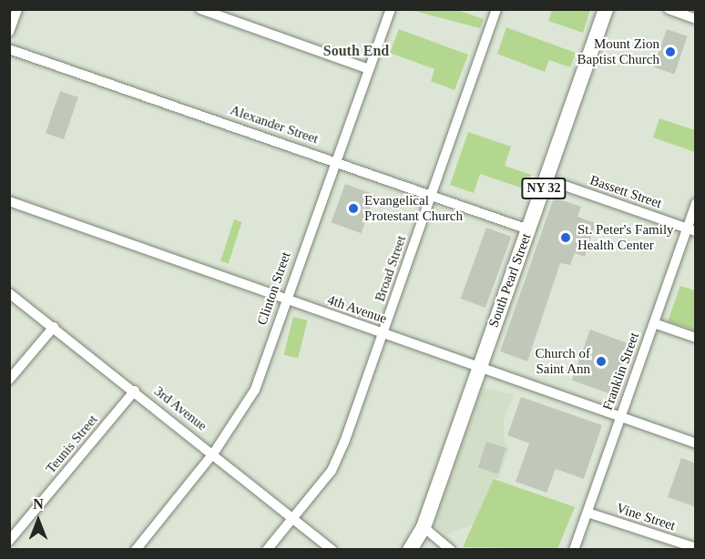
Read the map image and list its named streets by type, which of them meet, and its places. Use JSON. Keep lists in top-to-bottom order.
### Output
{
  "streets": {
    "main road": ["NY 32", "South Pearl Street"],
    "street": [
      "Alexander Street",
      "Bassett Street",
      "Broad Street",
      "Clinton Street",
      "4th Avenue",
      "Franklin Street",
      "3rd Avenue",
      "Teunis Street",
      "Vine Street"
    ]
  },
  "crossings": [
    ["Alexander Street", "Broad Street"],
    ["Alexander Street", "South Pearl Street"],
    ["Alexander Street", "Clinton Street"],
    ["Bassett Street", "South Pearl Street"],
    ["Bassett Street", "Franklin Street"],
    ["Broad Street", "4th Avenue"],
    ["Broad Street", "3rd Avenue"],
    ["South Pearl Street", "4th Avenue"],
    ["Clinton Street", "4th Avenue"],
    ["Clinton Street", "3rd Avenue"],
    ["4th Avenue", "Franklin Street"],
    ["Franklin Street", "Vine Street"],
    ["3rd Avenue", "Teunis Street"]
  ],
  "districts": ["South End"],
  "places": [
    "Mount Zion Baptist Church",
    "Evangelical Protestant Church",
    "St. Peter's Family Health Center",
    "Church of Saint Ann"
  ],
  "north": "top"
}
